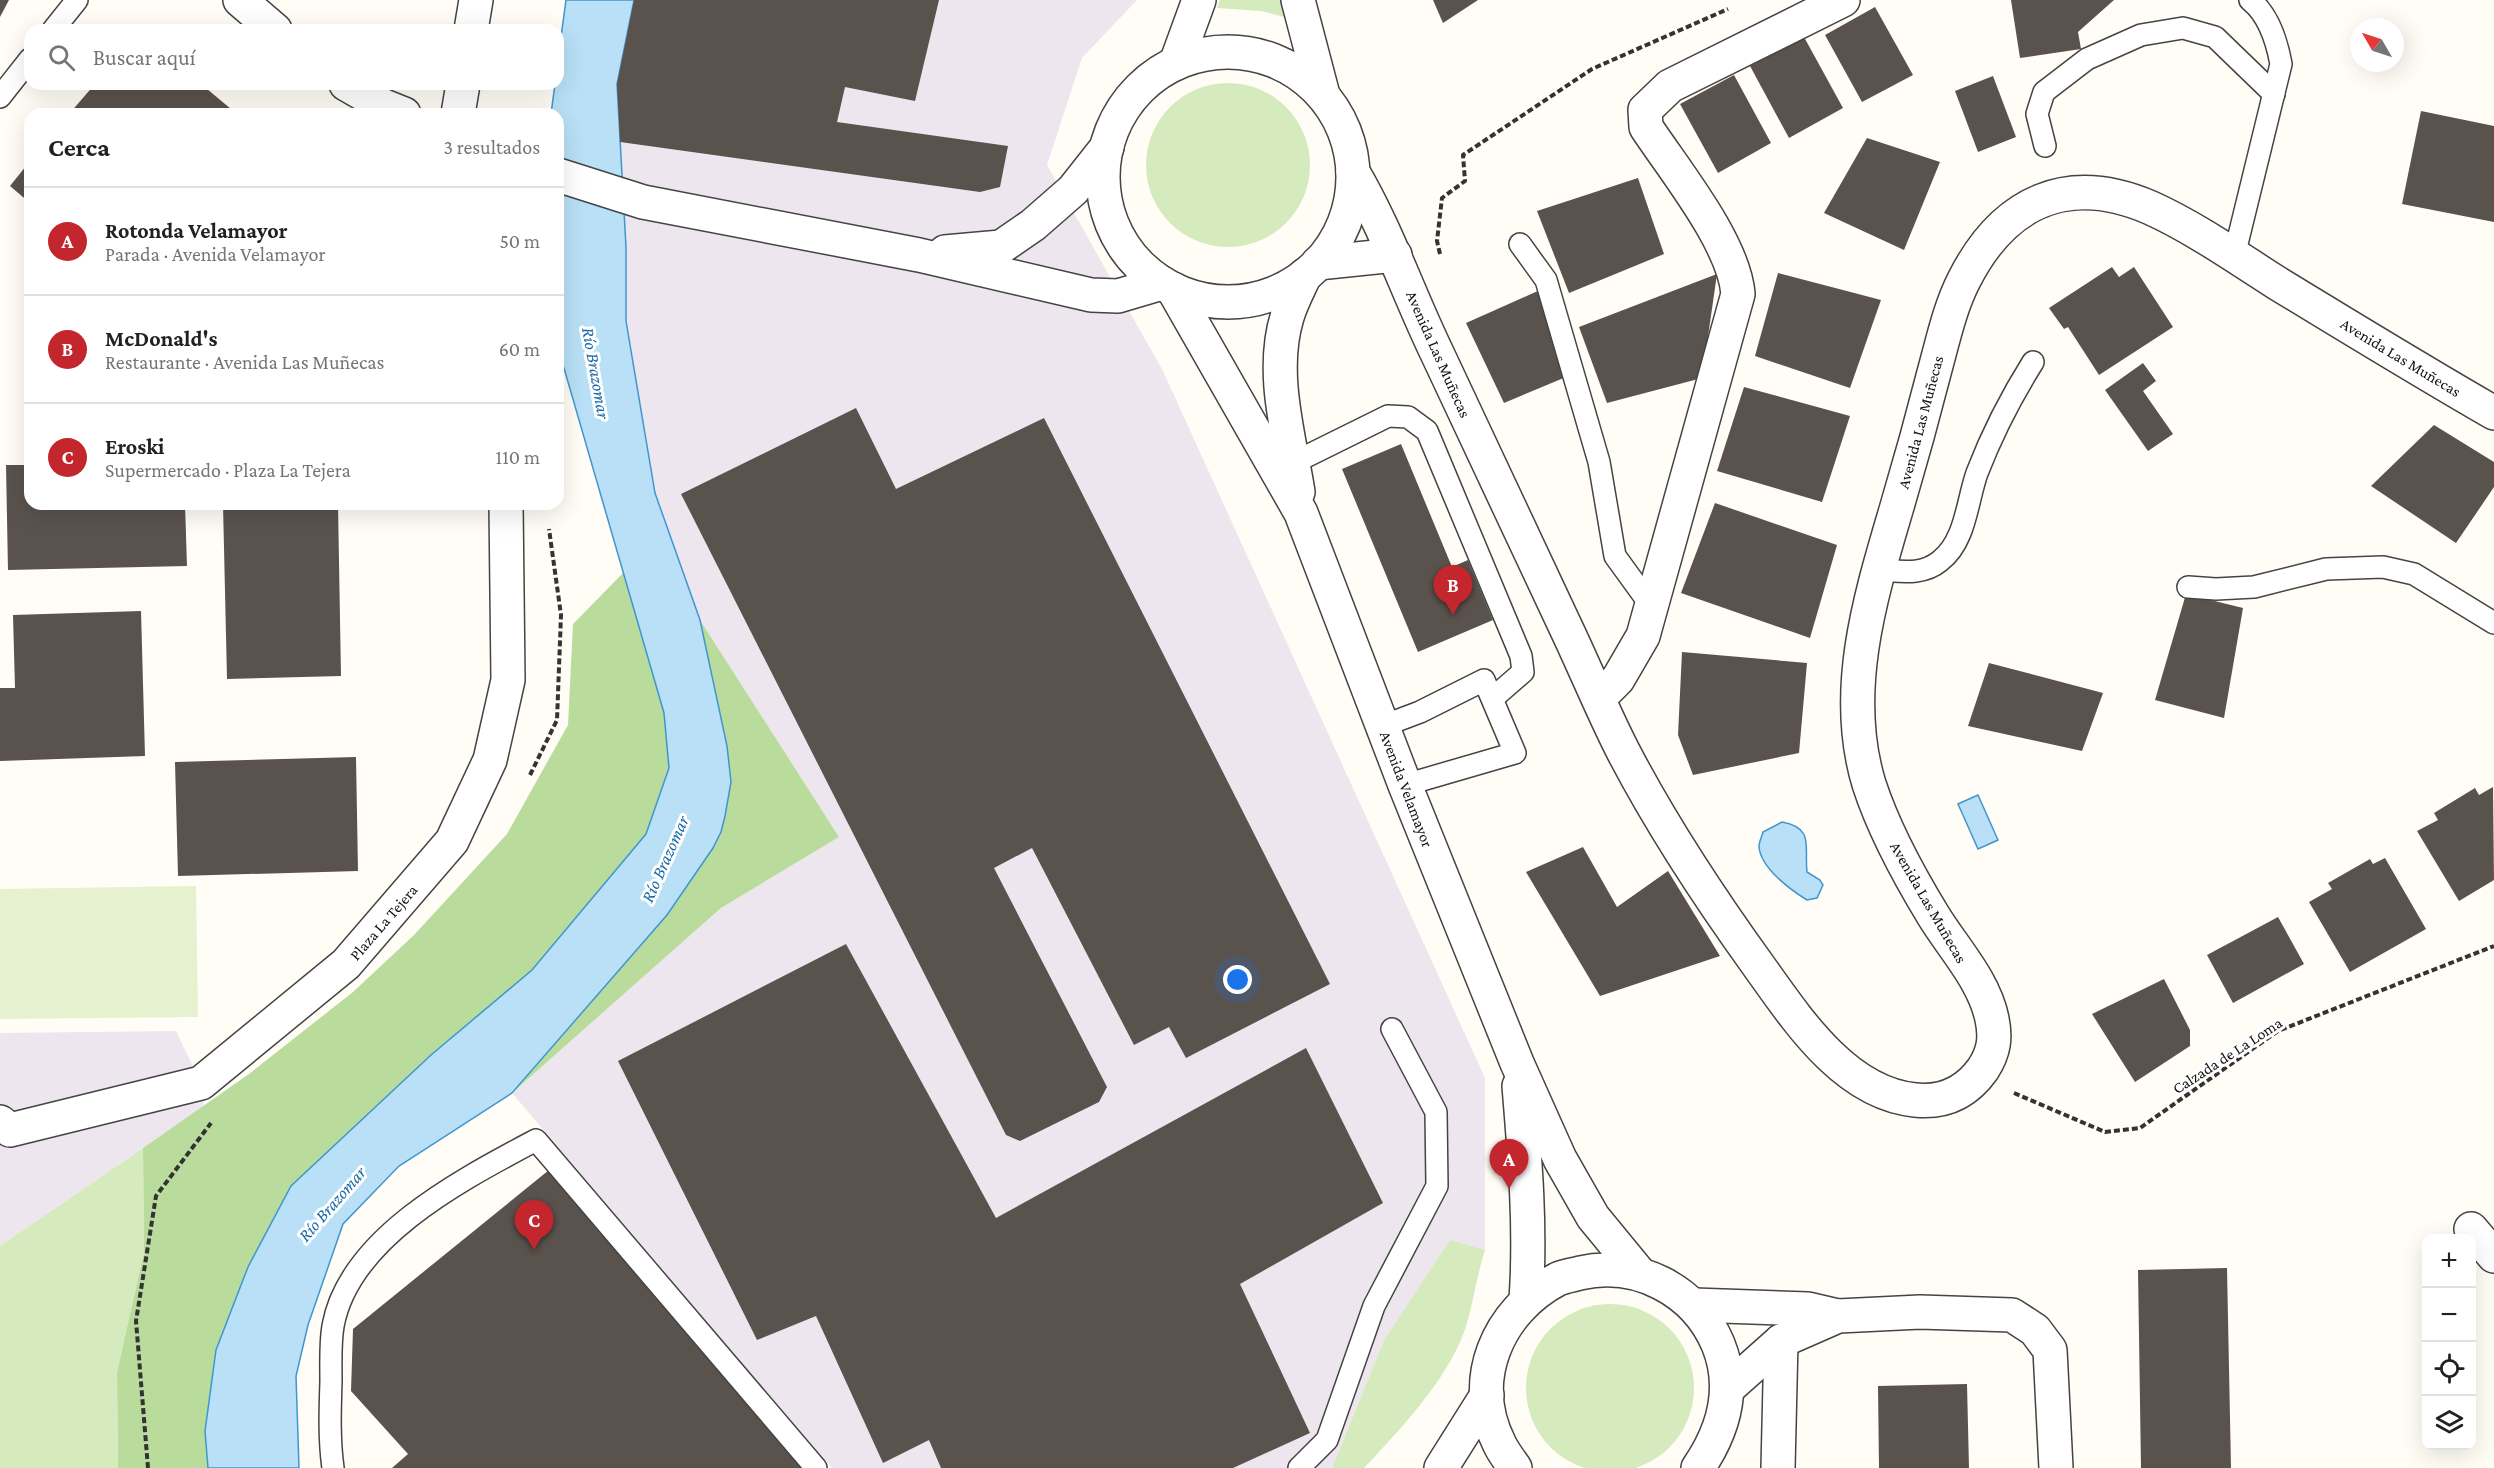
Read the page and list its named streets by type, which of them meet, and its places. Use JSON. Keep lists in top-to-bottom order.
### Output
{
  "streets": {
    "street": ["Avenida Las Muñecas", "Avenida Velamayor", "Plaza La Tejera"],
    "path": ["Calzada de La Loma"]
  },
  "crossings": [
    ["Avenida Las Muñecas", "Calzada de La Loma"]
  ],
  "water": ["Río Brazomar"],
  "north": "top left",
  "page": {
    "search": "Buscar aquí",
    "heading": ["Cerca", "3 resultados"],
    "list": [
      {
        "mark": "A",
        "name": "Rotonda Velamayor",
        "note": "Parada · Avenida Velamayor",
        "value": "50 m"
      },
      {
        "mark": "B",
        "name": "McDonald's",
        "note": "Restaurante · Avenida Las Muñecas",
        "value": "60 m"
      },
      {
        "mark": "C",
        "name": "Eroski",
        "note": "Supermercado · Plaza La Tejera",
        "value": "110 m"
      }
    ],
    "pins": ["B", "A", "C"],
    "map_buttons": ["+", "−"]
  }
}
